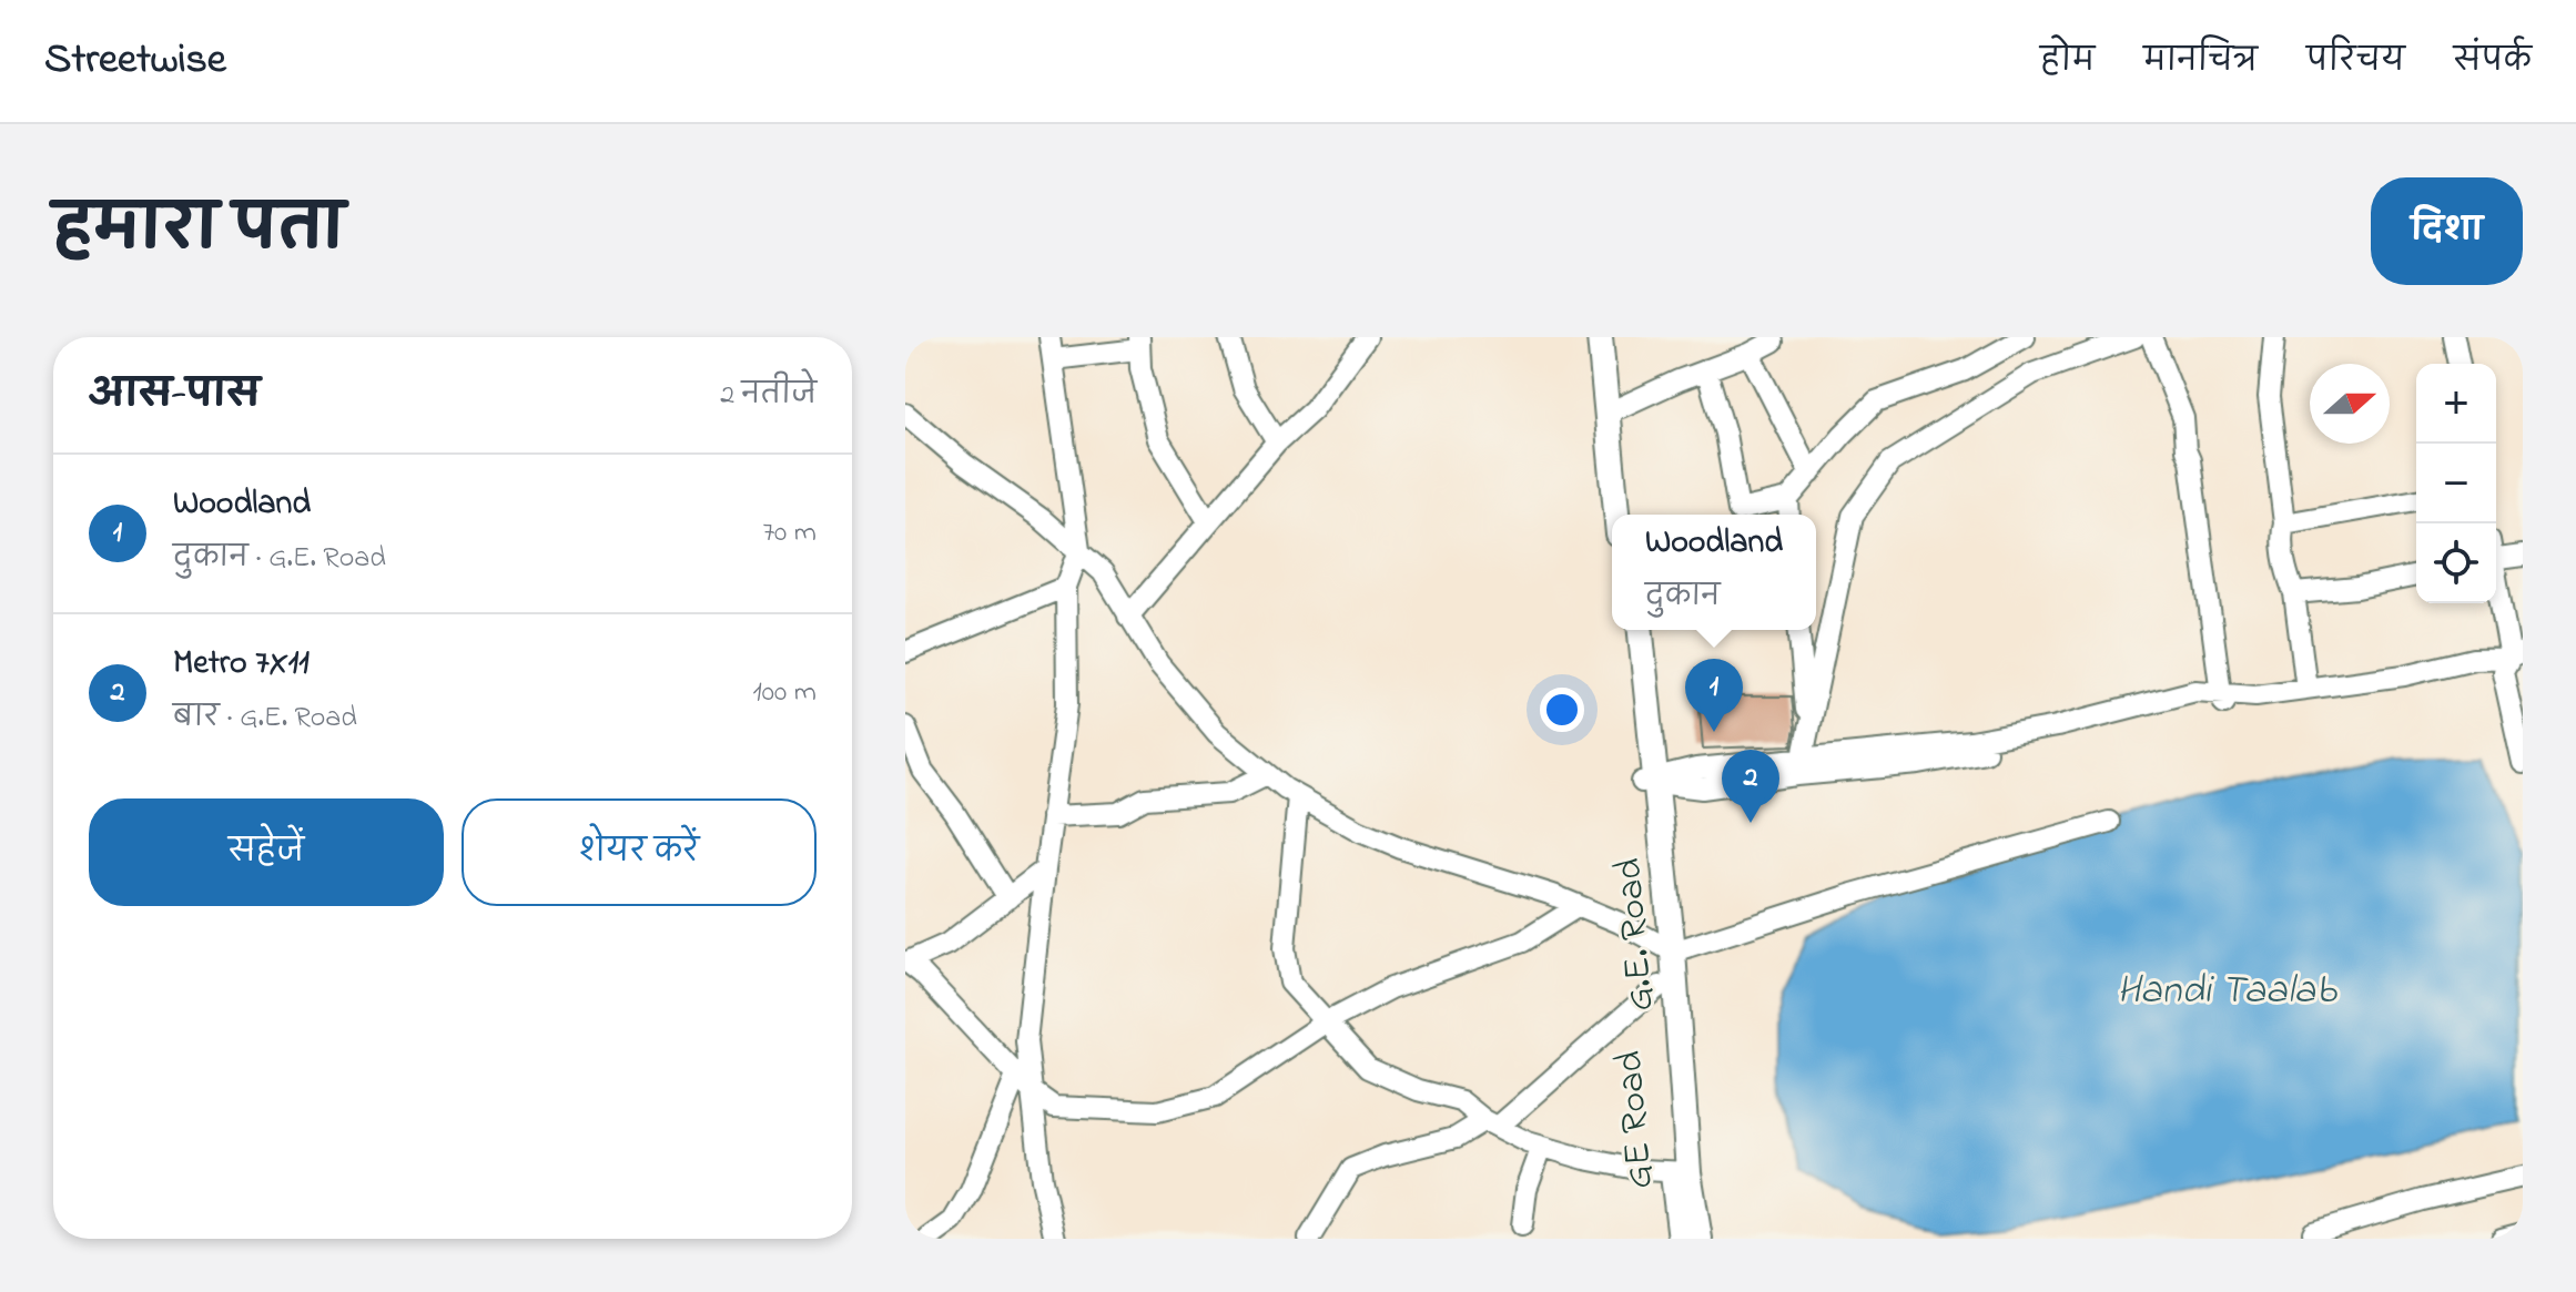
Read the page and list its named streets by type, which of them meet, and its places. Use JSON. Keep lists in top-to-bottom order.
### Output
{
  "streets": {
    "main road": ["G.E. Road", "GE Road"]
  },
  "crossings": [
    ["G.E. Road", "GE Road"]
  ],
  "water": ["Handi Taalab"],
  "north": "right",
  "page": {
    "header": "Streetwise",
    "nav": [
      "होम",
      "मानचित्र",
      "परिचय",
      "संपर्क"
    ],
    "title": "हमारा पता",
    "buttons": [
      "दिशा",
      ["सहेजें", "शेयर करें"]
    ],
    "heading": ["आस-पास", "2 नतीजे"],
    "map_buttons": ["+", "−"],
    "list": [
      {
        "mark": "1",
        "name": "Woodland",
        "note": "दुकान · G.E. Road",
        "value": "70 m"
      },
      {
        "mark": "2",
        "name": "Metro 7X11",
        "note": "बार · G.E. Road",
        "value": "100 m"
      }
    ],
    "popup": ["Woodland", "दुकान"],
    "pins": ["1", "2"]
  }
}
